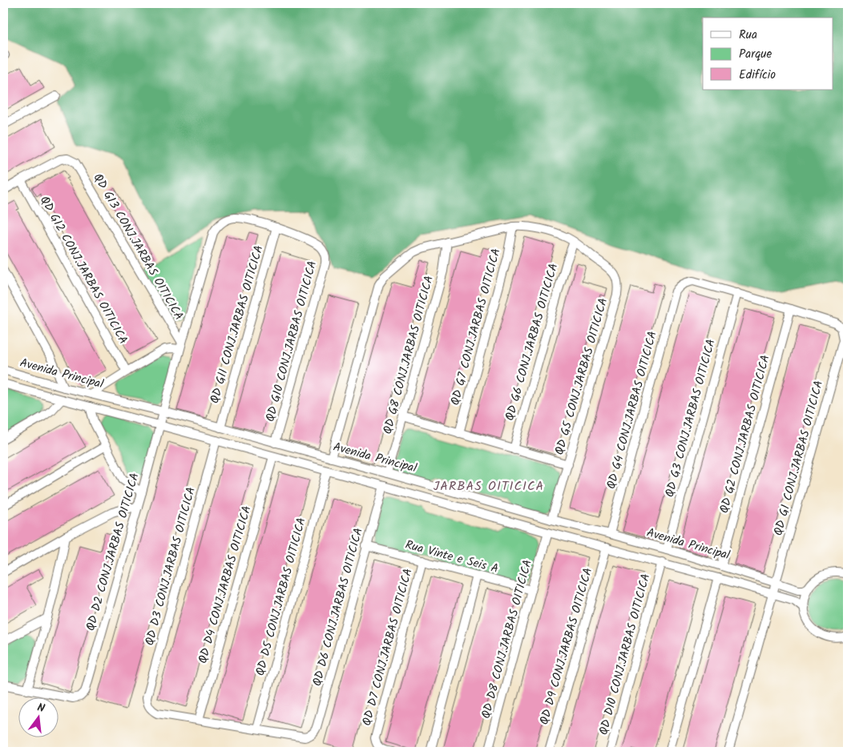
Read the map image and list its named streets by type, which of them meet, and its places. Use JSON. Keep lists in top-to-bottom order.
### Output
{
  "streets": {
    "street": [
      "QD G13 CONJ.JARBAS OITICICA",
      "QD G12 CONJ.JARBAS OITICICA",
      "QD G11 CONJ.JARBAS OITICICA",
      "QD G7 CONJ.JARBAS OITICICA",
      "QD G10 CONJ.JARBAS OITICICA",
      "QD G6 CONJ.JARBAS OITICICA",
      "QD G8 CONJ.JARBAS OITICICA",
      "Avenida Principal",
      "QD G5 CONJ.JARBAS OITICICA",
      "QD G4 CONJ.JARBAS OITICICA",
      "QD G3 CONJ.JARBAS OITICICA",
      "QD G2 CONJ.JARBAS OITICICA",
      "QD G1 CONJ.JARBAS OITICICA",
      "QD D2 CONJ.JARBAS OITICICA",
      "Rua Vinte e Seis A",
      "QD D3 CONJ.JARBAS OITICICA",
      "QD D4 CONJ.JARBAS OITICICA",
      "QD D5 CONJ.JARBAS OITICICA",
      "QD D6 CONJ.JARBAS OITICICA",
      "QD D8 CONJ.JARBAS OITICICA",
      "QD D9 CONJ.JARBAS OITICICA",
      "QD D7 CONJ.JARBAS OITICICA",
      "QD D10 CONJ.JARBAS OITICICA"
    ]
  },
  "crossings": [
    ["QD G13 CONJ.JARBAS OITICICA", "QD G12 CONJ.JARBAS OITICICA"],
    ["QD G11 CONJ.JARBAS OITICICA", "QD G10 CONJ.JARBAS OITICICA"],
    ["QD G11 CONJ.JARBAS OITICICA", "Avenida Principal"],
    ["QD G10 CONJ.JARBAS OITICICA", "Avenida Principal"],
    ["QD G6 CONJ.JARBAS OITICICA", "QD G5 CONJ.JARBAS OITICICA"],
    ["QD G8 CONJ.JARBAS OITICICA", "Avenida Principal"],
    ["Avenida Principal", "QD G5 CONJ.JARBAS OITICICA"],
    ["Avenida Principal", "QD G4 CONJ.JARBAS OITICICA"],
    ["Avenida Principal", "QD G3 CONJ.JARBAS OITICICA"],
    ["Avenida Principal", "QD G2 CONJ.JARBAS OITICICA"],
    ["Avenida Principal", "QD G1 CONJ.JARBAS OITICICA"],
    ["Avenida Principal", "QD D2 CONJ.JARBAS OITICICA"],
    ["Avenida Principal", "QD D3 CONJ.JARBAS OITICICA"],
    ["Avenida Principal", "QD D4 CONJ.JARBAS OITICICA"],
    ["Avenida Principal", "QD D5 CONJ.JARBAS OITICICA"],
    ["Avenida Principal", "QD D6 CONJ.JARBAS OITICICA"],
    ["Avenida Principal", "QD D8 CONJ.JARBAS OITICICA"],
    ["Avenida Principal", "QD D9 CONJ.JARBAS OITICICA"],
    ["Avenida Principal", "QD D10 CONJ.JARBAS OITICICA"],
    ["QD G4 CONJ.JARBAS OITICICA", "QD G3 CONJ.JARBAS OITICICA"],
    ["QD G2 CONJ.JARBAS OITICICA", "QD G1 CONJ.JARBAS OITICICA"],
    ["Rua Vinte e Seis A", "QD D6 CONJ.JARBAS OITICICA"],
    ["Rua Vinte e Seis A", "QD D8 CONJ.JARBAS OITICICA"],
    ["Rua Vinte e Seis A", "QD D7 CONJ.JARBAS OITICICA"],
    ["QD D3 CONJ.JARBAS OITICICA", "QD D4 CONJ.JARBAS OITICICA"],
    ["QD D5 CONJ.JARBAS OITICICA", "QD D6 CONJ.JARBAS OITICICA"]
  ],
  "districts": ["JARBAS OITICICA"],
  "legend": ["Rua", "Parque", "Edifício"],
  "north": "top"
}
